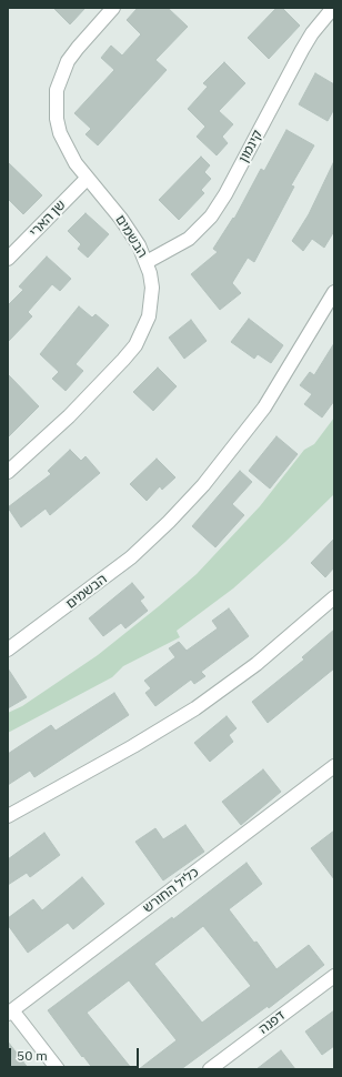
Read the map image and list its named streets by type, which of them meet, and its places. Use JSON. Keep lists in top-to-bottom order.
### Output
{
  "streets": {
    "street": [
      "קינמון",
      "שן הארי",
      "הבשמים",
      "כליל החורש",
      "דפנה"
    ]
  },
  "crossings": [
    ["קינמון", "הבשמים"],
    ["שן הארי", "הבשמים"]
  ],
  "scale_bar": "50 m"
}
